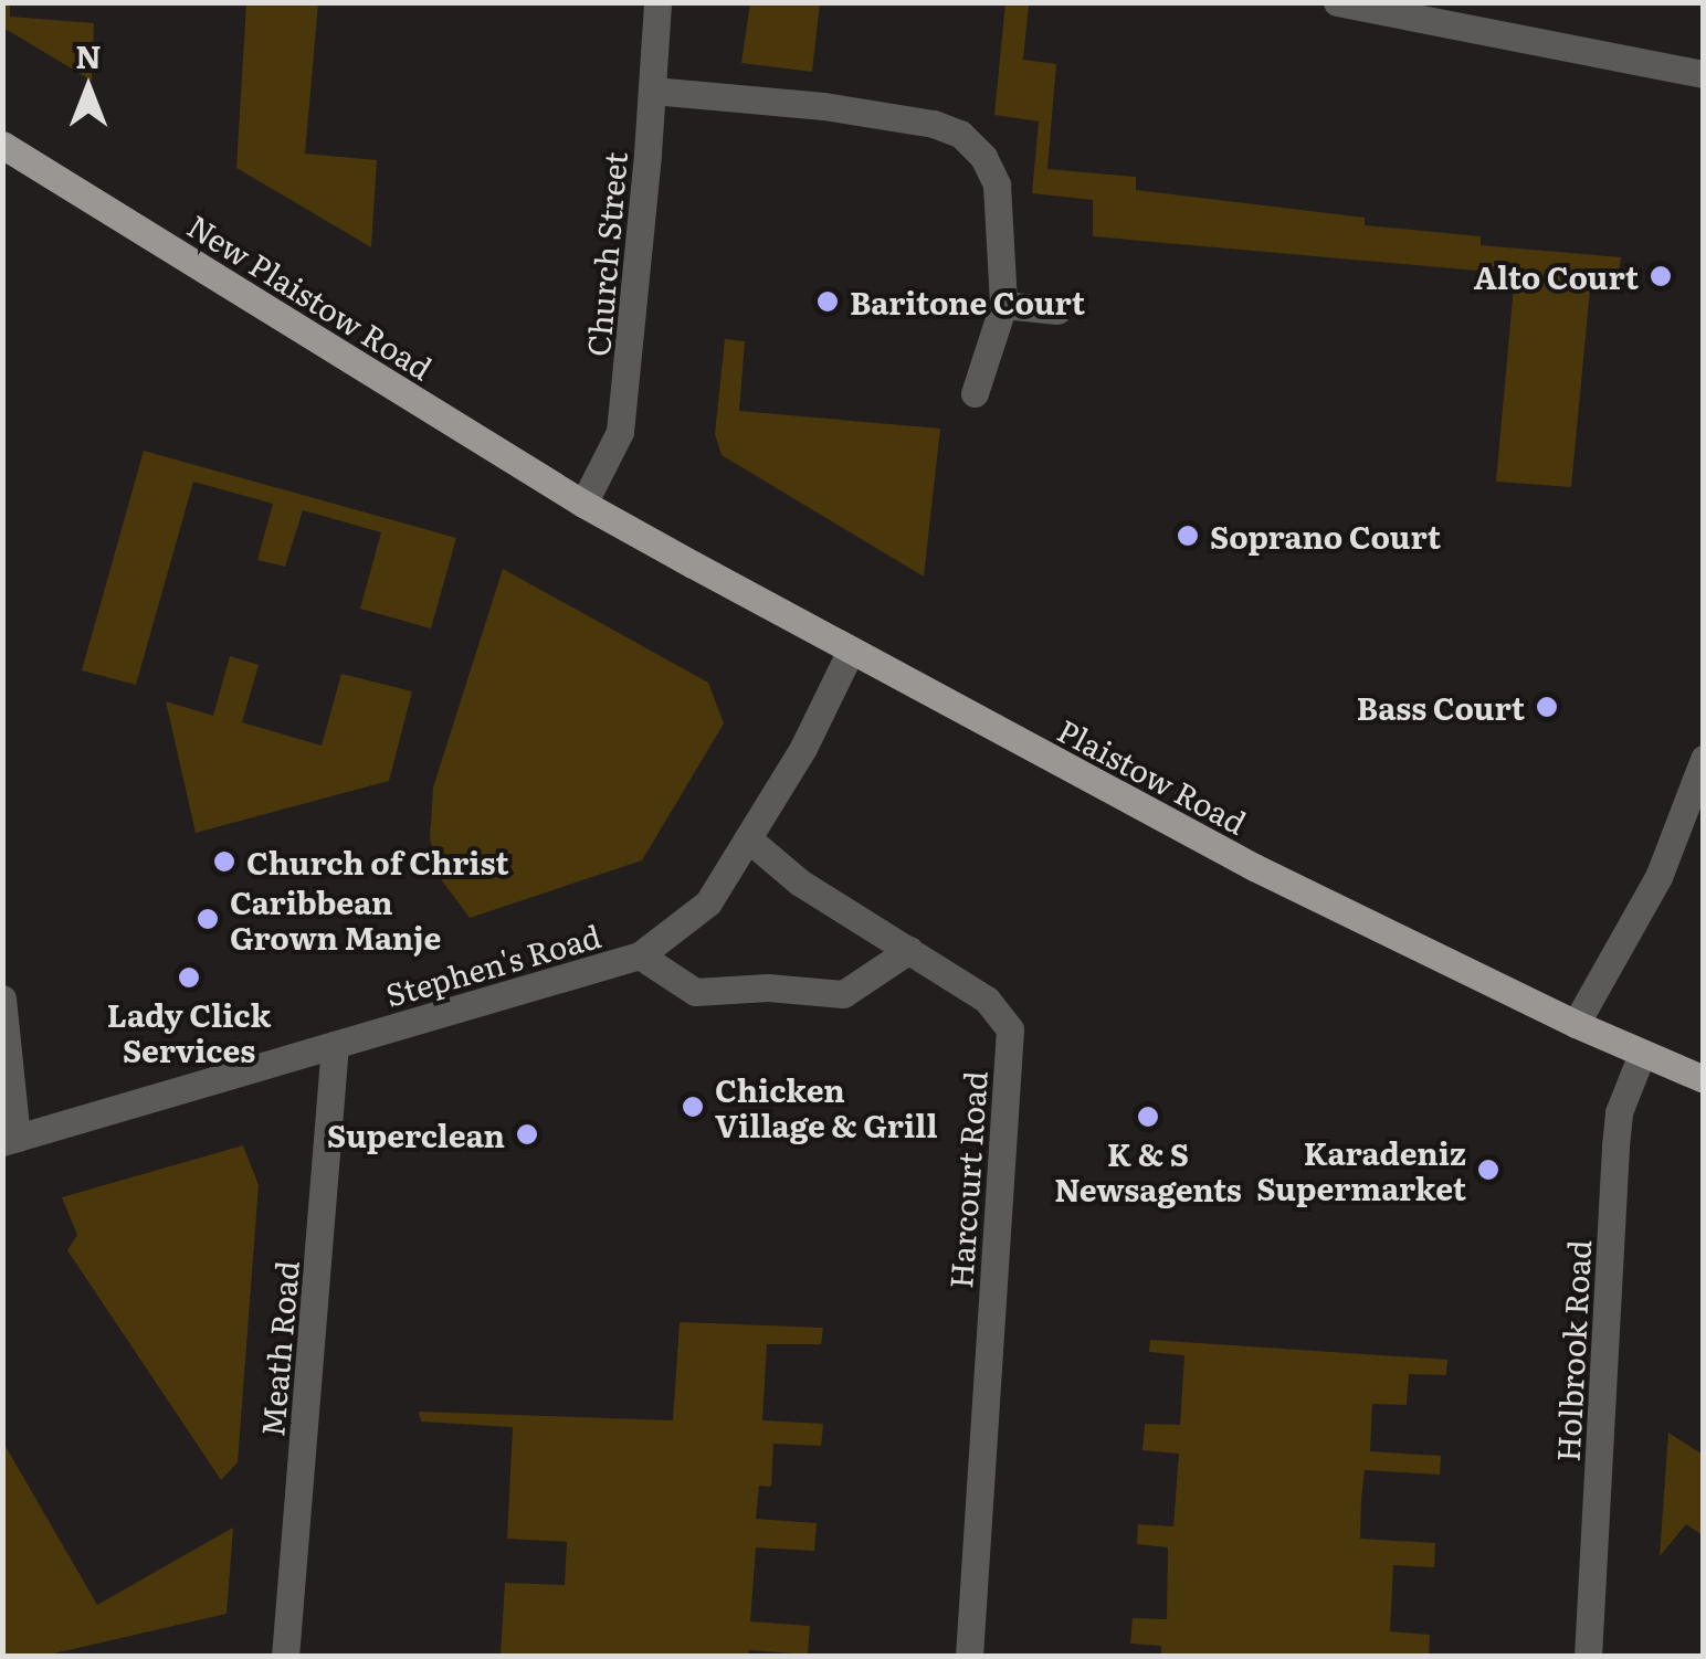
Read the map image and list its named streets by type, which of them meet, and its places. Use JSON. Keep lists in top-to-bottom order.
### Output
{
  "streets": {
    "main road": ["New Plaistow Road", "Plaistow Road"],
    "street": [
      "Church Street",
      "Stephen's Road",
      "Harcourt Road",
      "Meath Road",
      "Holbrook Road"
    ]
  },
  "crossings": [
    ["Church Street", "New Plaistow Road"],
    ["Church Street", "Plaistow Road"],
    ["New Plaistow Road", "Plaistow Road"],
    ["Plaistow Road", "Stephen's Road"],
    ["Plaistow Road", "Holbrook Road"],
    ["Stephen's Road", "Harcourt Road"],
    ["Stephen's Road", "Meath Road"]
  ],
  "places": [
    "Alto Court",
    "Baritone Court",
    "Soprano Court",
    "Bass Court",
    "Church of Christ",
    "Caribbean Grown Manje",
    "Lady Click Services",
    "Chicken Village & Grill",
    "K & S Newsagents",
    "Superclean",
    "Karadeniz Supermarket"
  ],
  "north": "top"
}
